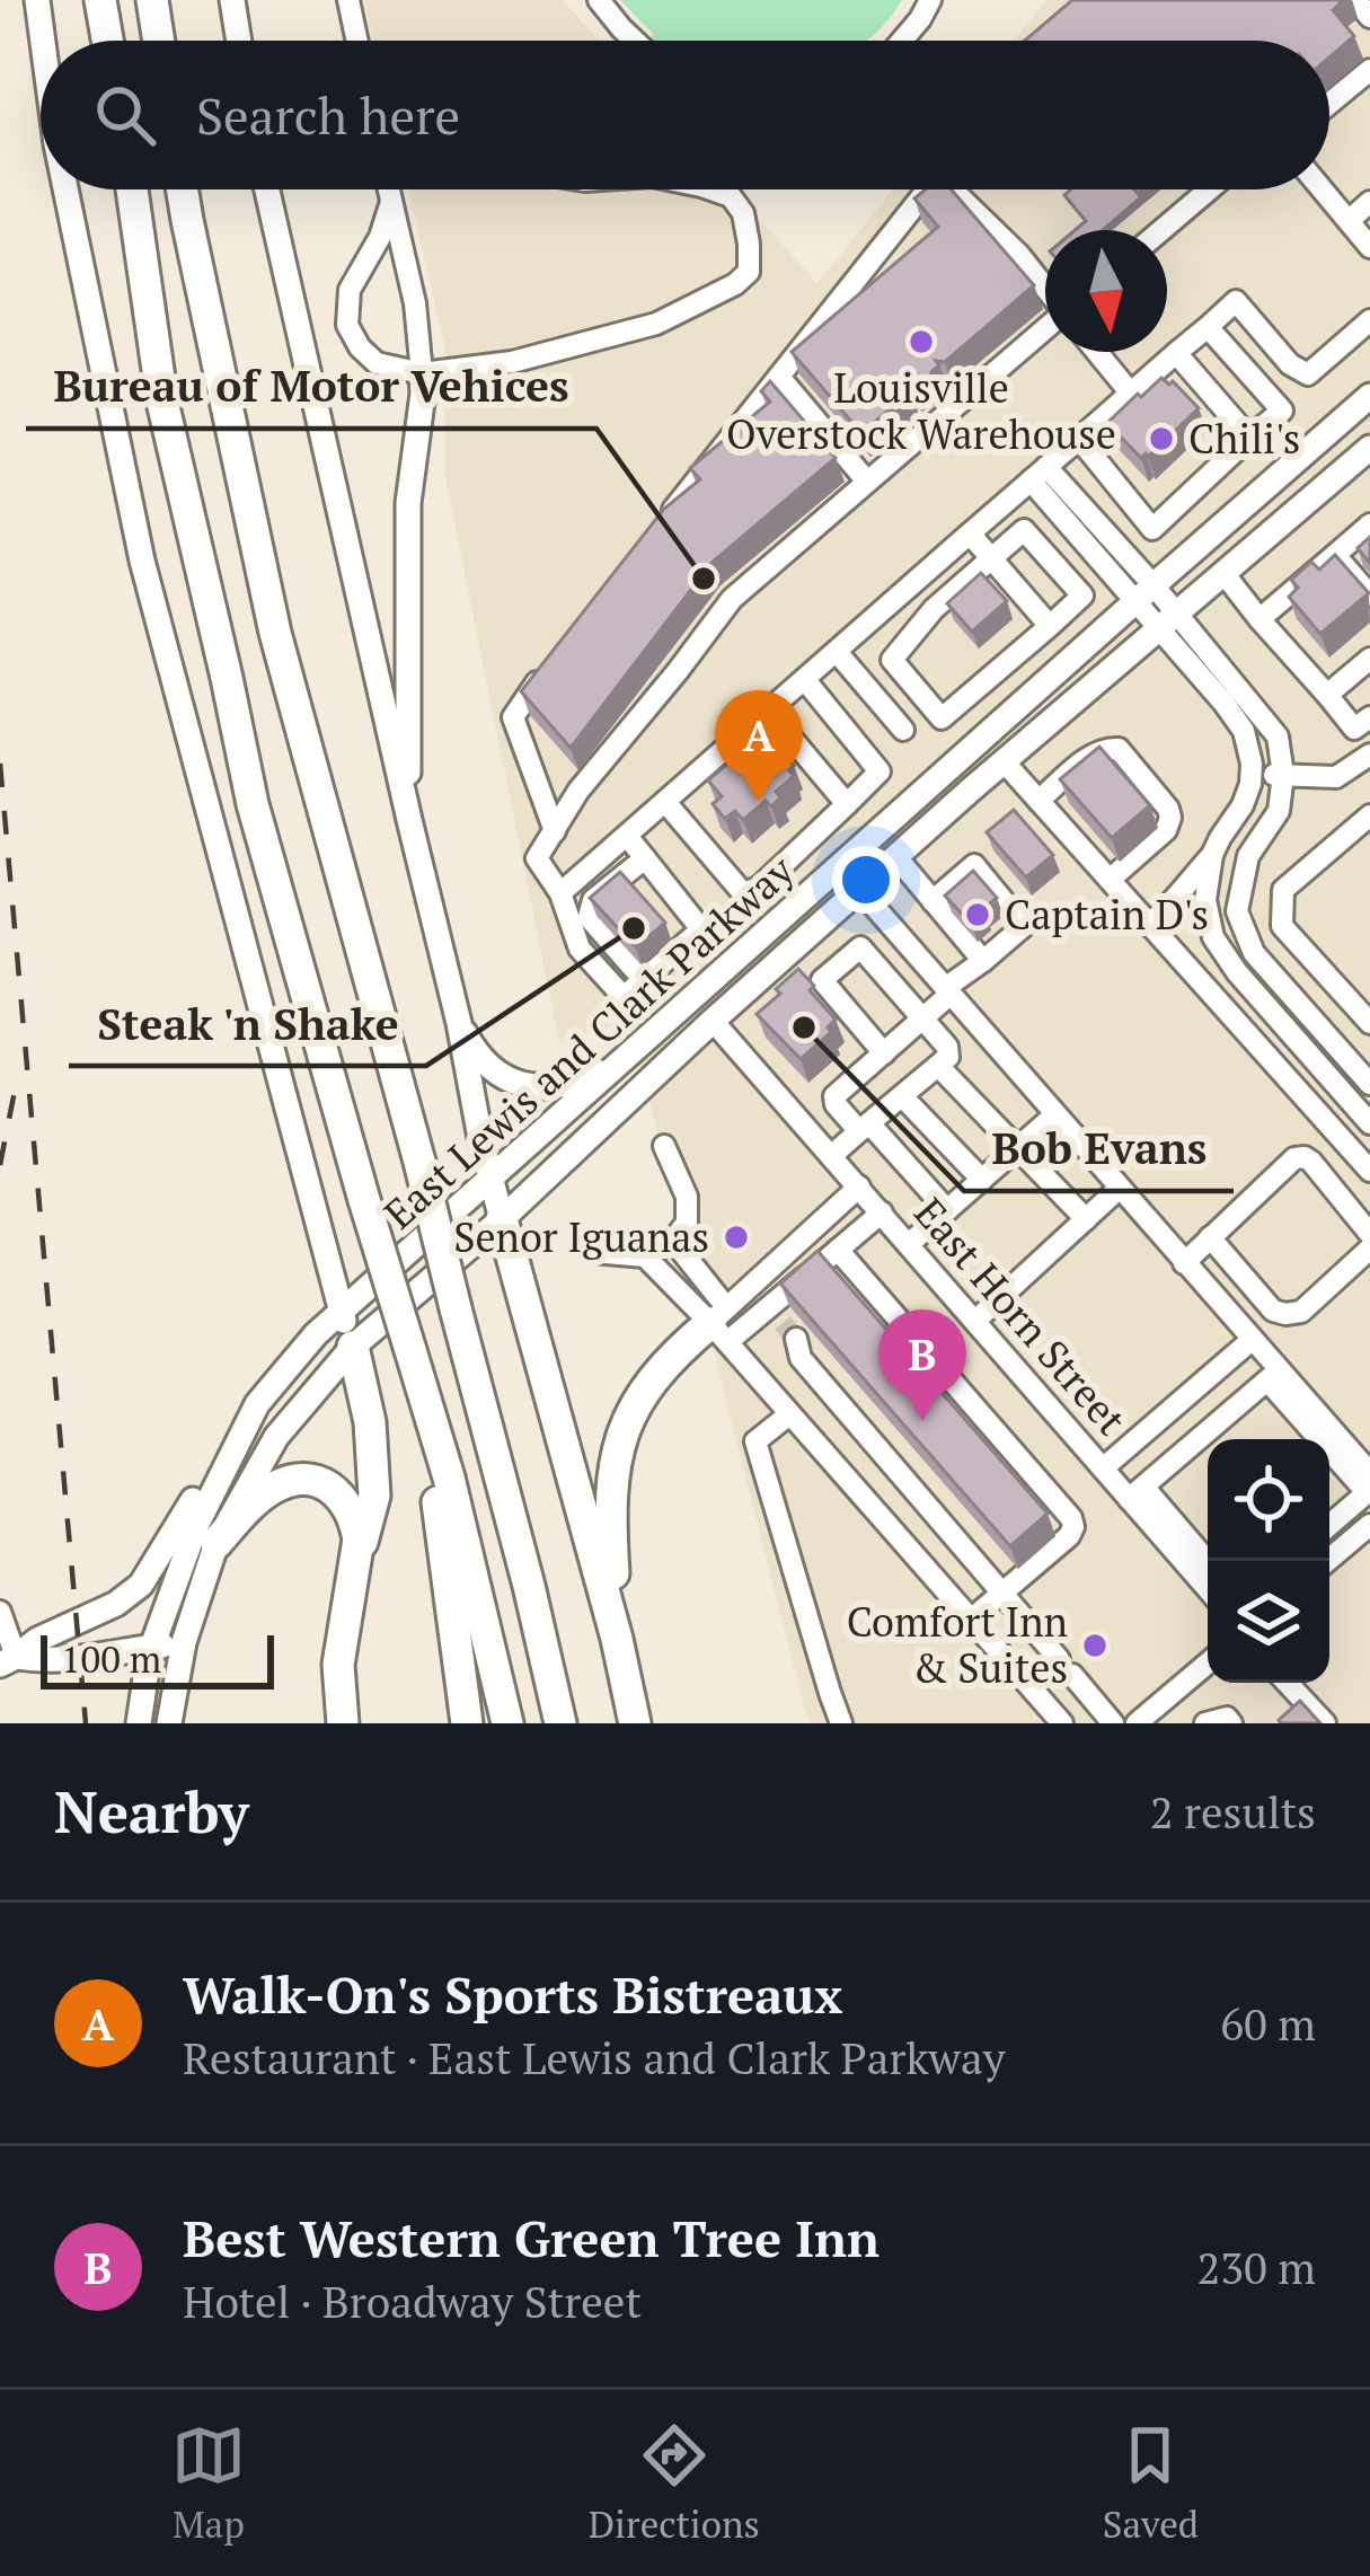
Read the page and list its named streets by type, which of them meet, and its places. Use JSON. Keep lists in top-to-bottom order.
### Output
{
  "streets": {
    "main road": ["East Lewis and Clark Parkway"],
    "street": ["East Horn Street"]
  },
  "crossings": [
    ["East Lewis and Clark Parkway", "East Horn Street"]
  ],
  "places": [
    "Louisville Overstock Warehouse",
    "Chili's",
    "Bureau of Motor Vehices",
    "Captain D's",
    "Steak 'n Shake",
    "Bob Evans",
    "Senor Iguanas",
    "Comfort Inn & Suites"
  ],
  "scale_bar": "100 m",
  "north": "bottom",
  "page": {
    "search": "Search here",
    "pins": ["A", "B"],
    "scale": "100 m",
    "heading": ["Nearby", "2 results"],
    "list": [
      {
        "mark": "A",
        "name": "Walk-On's Sports Bistreaux",
        "note": "Restaurant · East Lewis and Clark Parkway",
        "value": "60 m"
      },
      {
        "mark": "B",
        "name": "Best Western Green Tree Inn",
        "note": "Hotel · Broadway Street",
        "value": "230 m"
      }
    ],
    "nav": ["Map", "Directions", "Saved"]
  }
}
